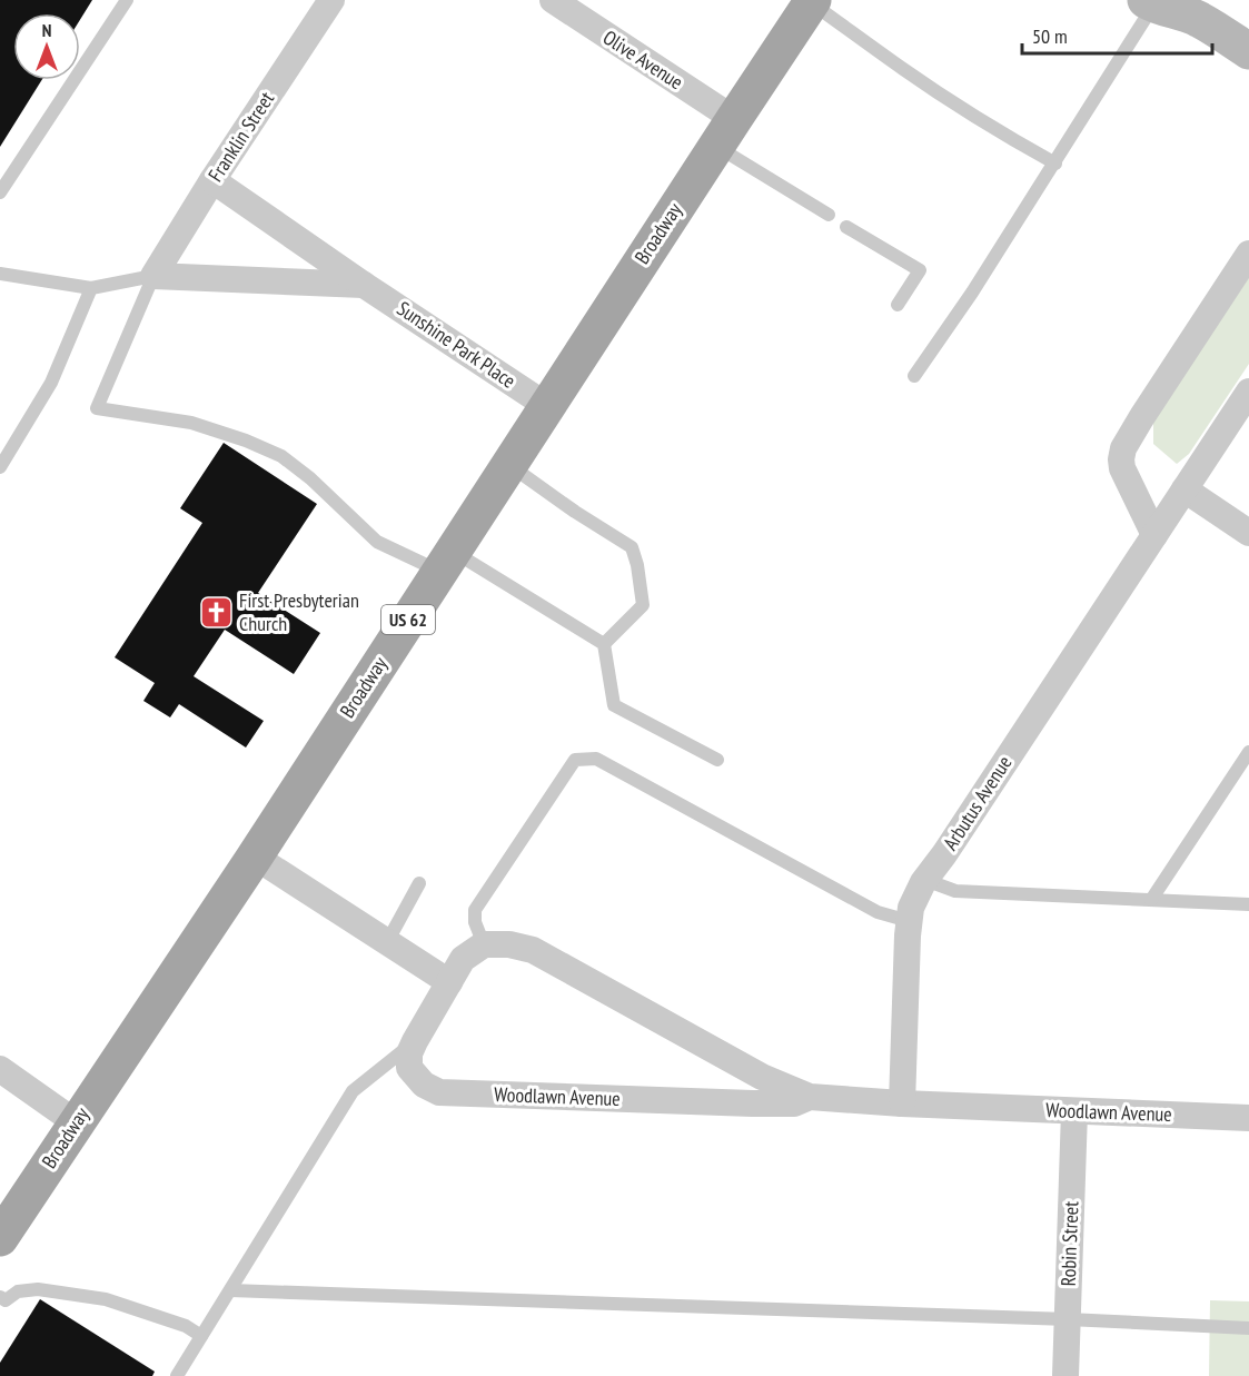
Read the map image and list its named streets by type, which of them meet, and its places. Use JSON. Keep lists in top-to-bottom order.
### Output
{
  "streets": {
    "main road": ["Broadway", "US 62"],
    "street": [
      "Olive Avenue",
      "Franklin Street",
      "Sunshine Park Place",
      "Arbutus Avenue",
      "Woodlawn Avenue",
      "Robin Street"
    ]
  },
  "crossings": [
    ["Olive Avenue", "Broadway"],
    ["Franklin Street", "Sunshine Park Place"],
    ["Broadway", "Sunshine Park Place"],
    ["Arbutus Avenue", "Woodlawn Avenue"],
    ["Woodlawn Avenue", "Robin Street"]
  ],
  "places": {
    "church": ["First Presbyterian Church"]
  },
  "scale_bar": "50 m",
  "north": "top"
}
